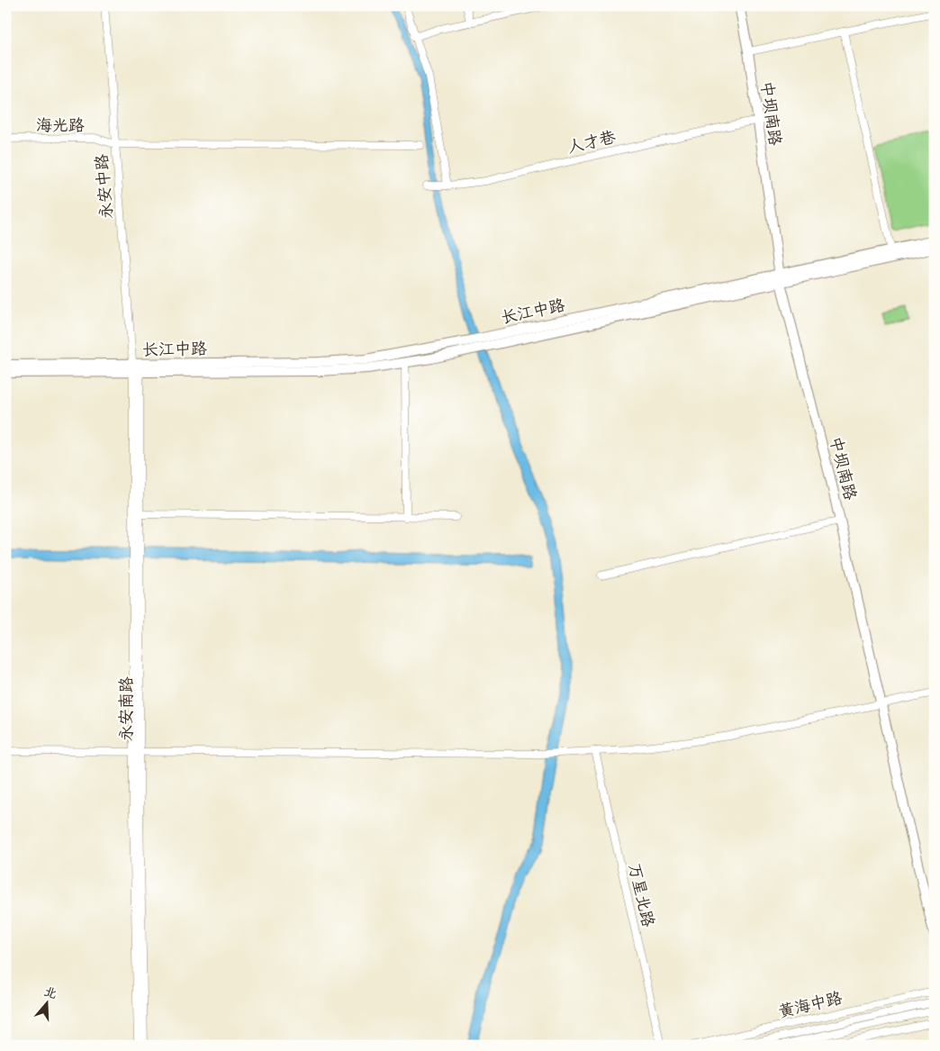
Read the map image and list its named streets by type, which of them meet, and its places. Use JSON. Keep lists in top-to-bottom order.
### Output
{
  "streets": {
    "main road": ["中坝南路", "长江中路"],
    "street": [
      "海光路",
      "人才巷",
      "永安中路",
      "永安南路",
      "万星北路",
      "黄海中路"
    ]
  },
  "crossings": [
    ["中坝南路", "人才巷"],
    ["中坝南路", "长江中路"],
    ["海光路", "永安中路"],
    ["永安中路", "长江中路"],
    ["永安中路", "永安南路"],
    ["长江中路", "永安南路"]
  ],
  "north": "top"
}
